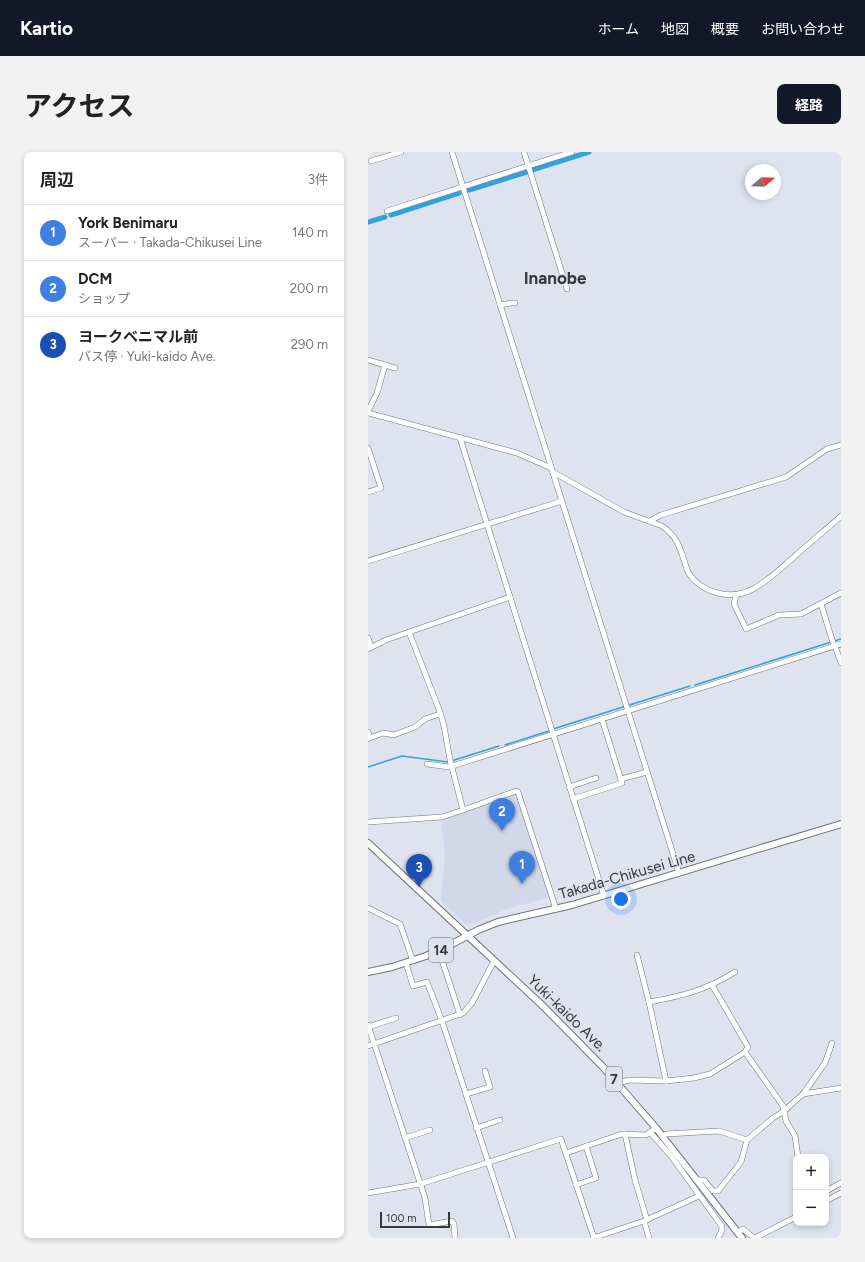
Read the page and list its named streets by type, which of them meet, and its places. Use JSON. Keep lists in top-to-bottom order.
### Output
{
  "streets": {
    "main road": [
      "Takada-Chikusei Line",
      "14",
      "Yuki-kaido Ave.",
      "7"
    ]
  },
  "crossings": [
    ["Takada-Chikusei Line", "14"],
    ["Takada-Chikusei Line", "Yuki-kaido Ave."],
    ["14", "Yuki-kaido Ave."]
  ],
  "districts": ["Inanobe"],
  "scale_bar": "100 m",
  "north": "right",
  "page": {
    "header": "Kartio",
    "nav": [
      "ホーム",
      "地図",
      "概要",
      "お問い合わせ"
    ],
    "title": "アクセス",
    "buttons": "経路",
    "heading": ["周辺", "3件"],
    "list": [
      {
        "mark": "1",
        "name": "York Benimaru",
        "note": "スーパー · Takada-Chikusei Line",
        "value": "140 m"
      },
      {
        "mark": "2",
        "name": "DCM",
        "note": "ショップ",
        "value": "200 m"
      },
      {
        "mark": "3",
        "name": "ヨークベニマル前",
        "note": "バス停 · Yuki-kaido Ave.",
        "value": "290 m"
      }
    ],
    "pins": ["2", "1", "3"],
    "map_buttons": ["+", "−"],
    "scale": "100 m"
  }
}
